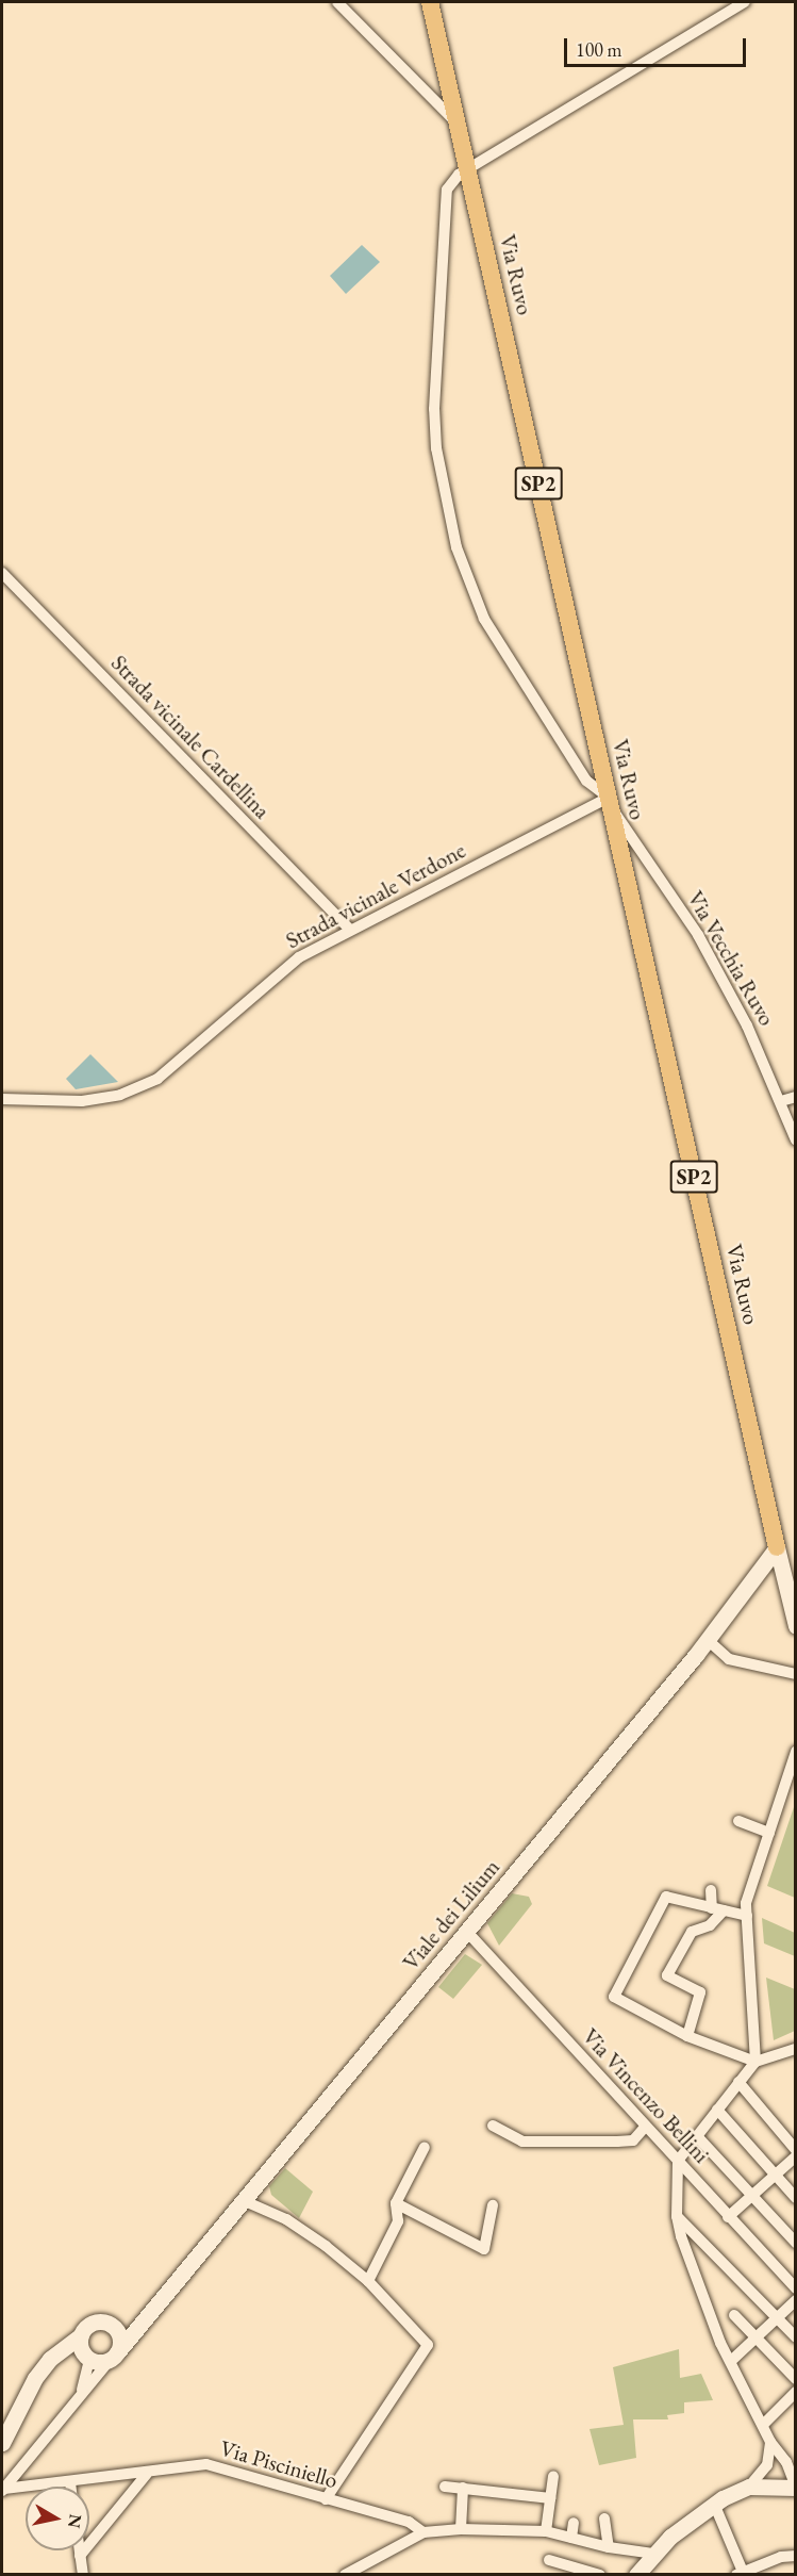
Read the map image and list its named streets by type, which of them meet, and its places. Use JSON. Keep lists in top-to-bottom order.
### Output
{
  "streets": {
    "main road": ["Via Ruvo", "SP2", "Viale dei Lilium"],
    "street": [
      "Strada vicinale Cardellina",
      "Strada vicinale Verdone",
      "Via Vecchia Ruvo",
      "Via Vincenzo Bellini",
      "Via Pisciniello"
    ]
  },
  "crossings": [
    ["Via Ruvo", "SP2"],
    ["Via Ruvo", "Strada vicinale Verdone"],
    ["Via Ruvo", "Via Vecchia Ruvo"],
    ["Via Ruvo", "Viale dei Lilium"],
    ["SP2", "Viale dei Lilium"],
    ["Strada vicinale Cardellina", "Strada vicinale Verdone"],
    ["Strada vicinale Verdone", "Via Vecchia Ruvo"],
    ["Viale dei Lilium", "Via Vincenzo Bellini"]
  ],
  "scale_bar": "100 m",
  "north": "right"
}
